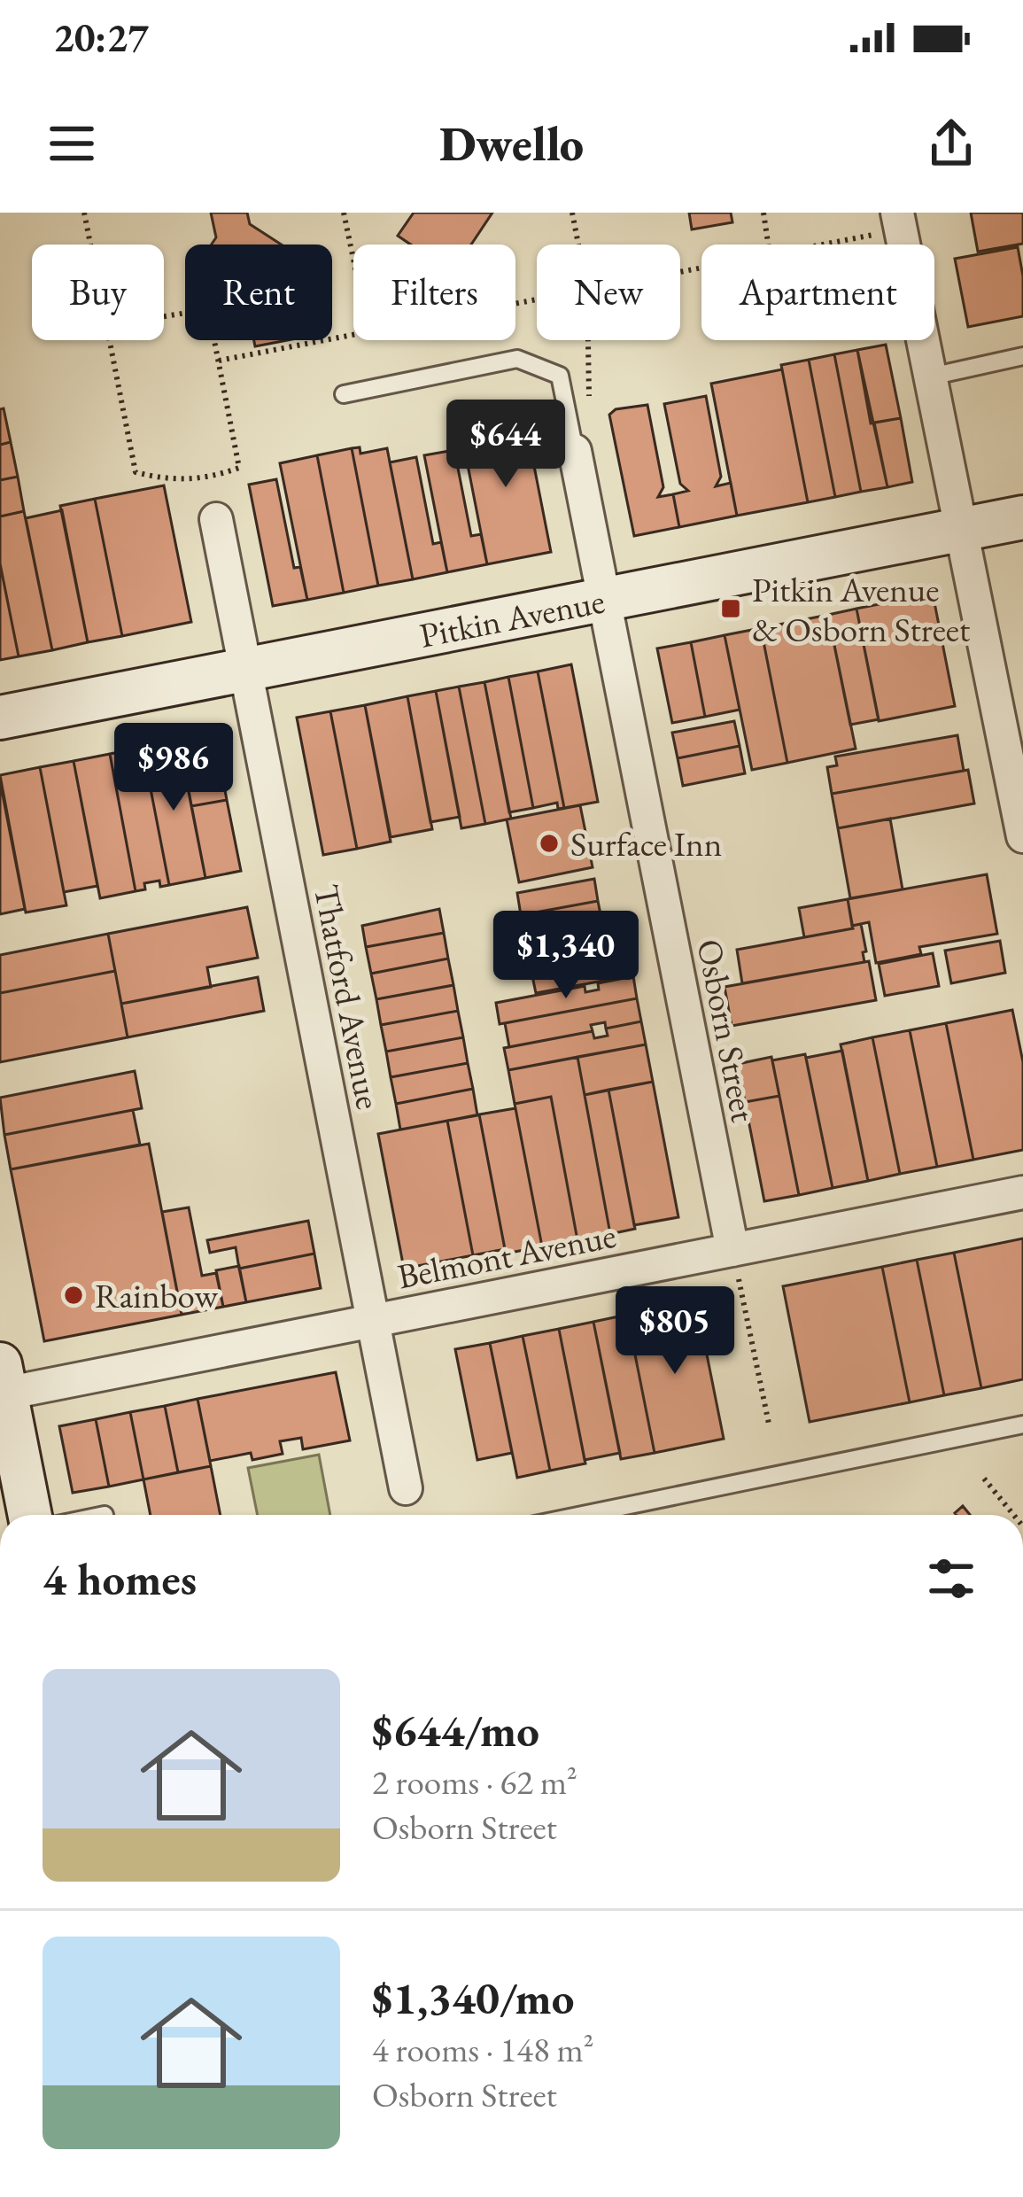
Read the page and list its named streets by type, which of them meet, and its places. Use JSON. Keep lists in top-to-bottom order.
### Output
{
  "streets": {
    "street": [
      "Pitkin Avenue",
      "Thatford Avenue",
      "Osborn Street",
      "Belmont Avenue"
    ]
  },
  "crossings": [
    ["Pitkin Avenue", "Thatford Avenue"],
    ["Pitkin Avenue", "Osborn Street"],
    ["Thatford Avenue", "Belmont Avenue"],
    ["Osborn Street", "Belmont Avenue"]
  ],
  "places": {
    "transit": ["Pitkin Avenue & Osborn Street"],
    "other": ["Surface Inn", "Rainbow"]
  },
  "page": {
    "status": "20:27",
    "header": "Dwello",
    "chip": [
      "Buy",
      "Rent",
      "Filters",
      "New",
      "Apartment"
    ],
    "price": [
      "$644",
      "$986",
      "$1,340",
      "$805"
    ],
    "heading": "4 homes",
    "list": [
      {
        "name": "$644/mo",
        "note": "2 rooms · 62 m² · Osborn Street"
      },
      {
        "name": "$1,340/mo",
        "note": "4 rooms · 148 m² · Osborn Street"
      }
    ]
  }
}
